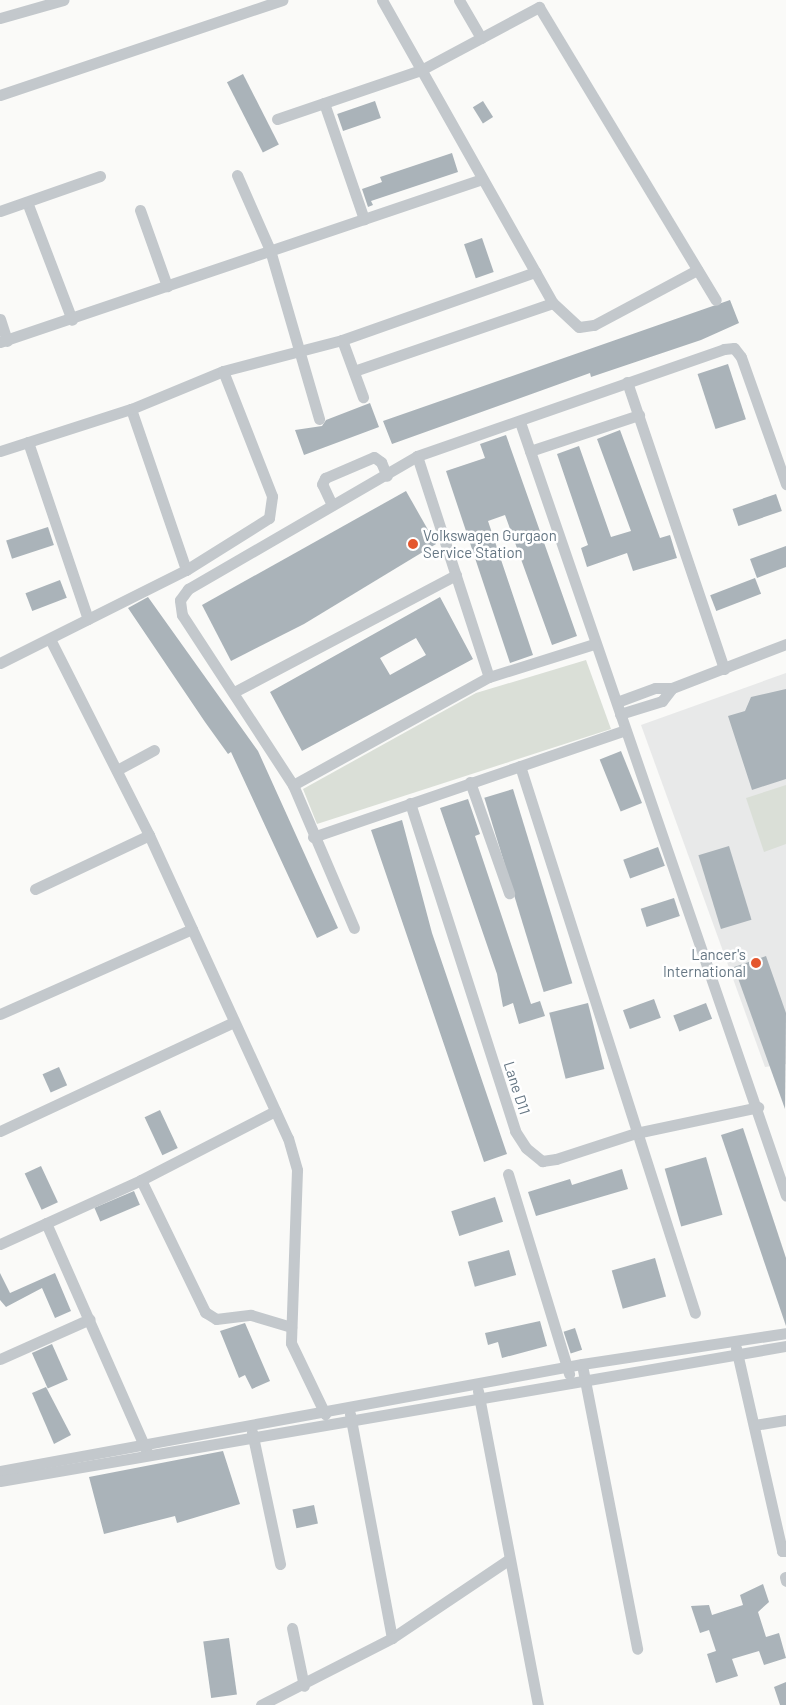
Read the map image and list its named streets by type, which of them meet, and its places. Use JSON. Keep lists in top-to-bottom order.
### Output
{
  "streets": {
    "street": ["Lane D11"]
  },
  "places": ["Volkswagen Gurgaon Service Station", "Lancer's International"]
}
